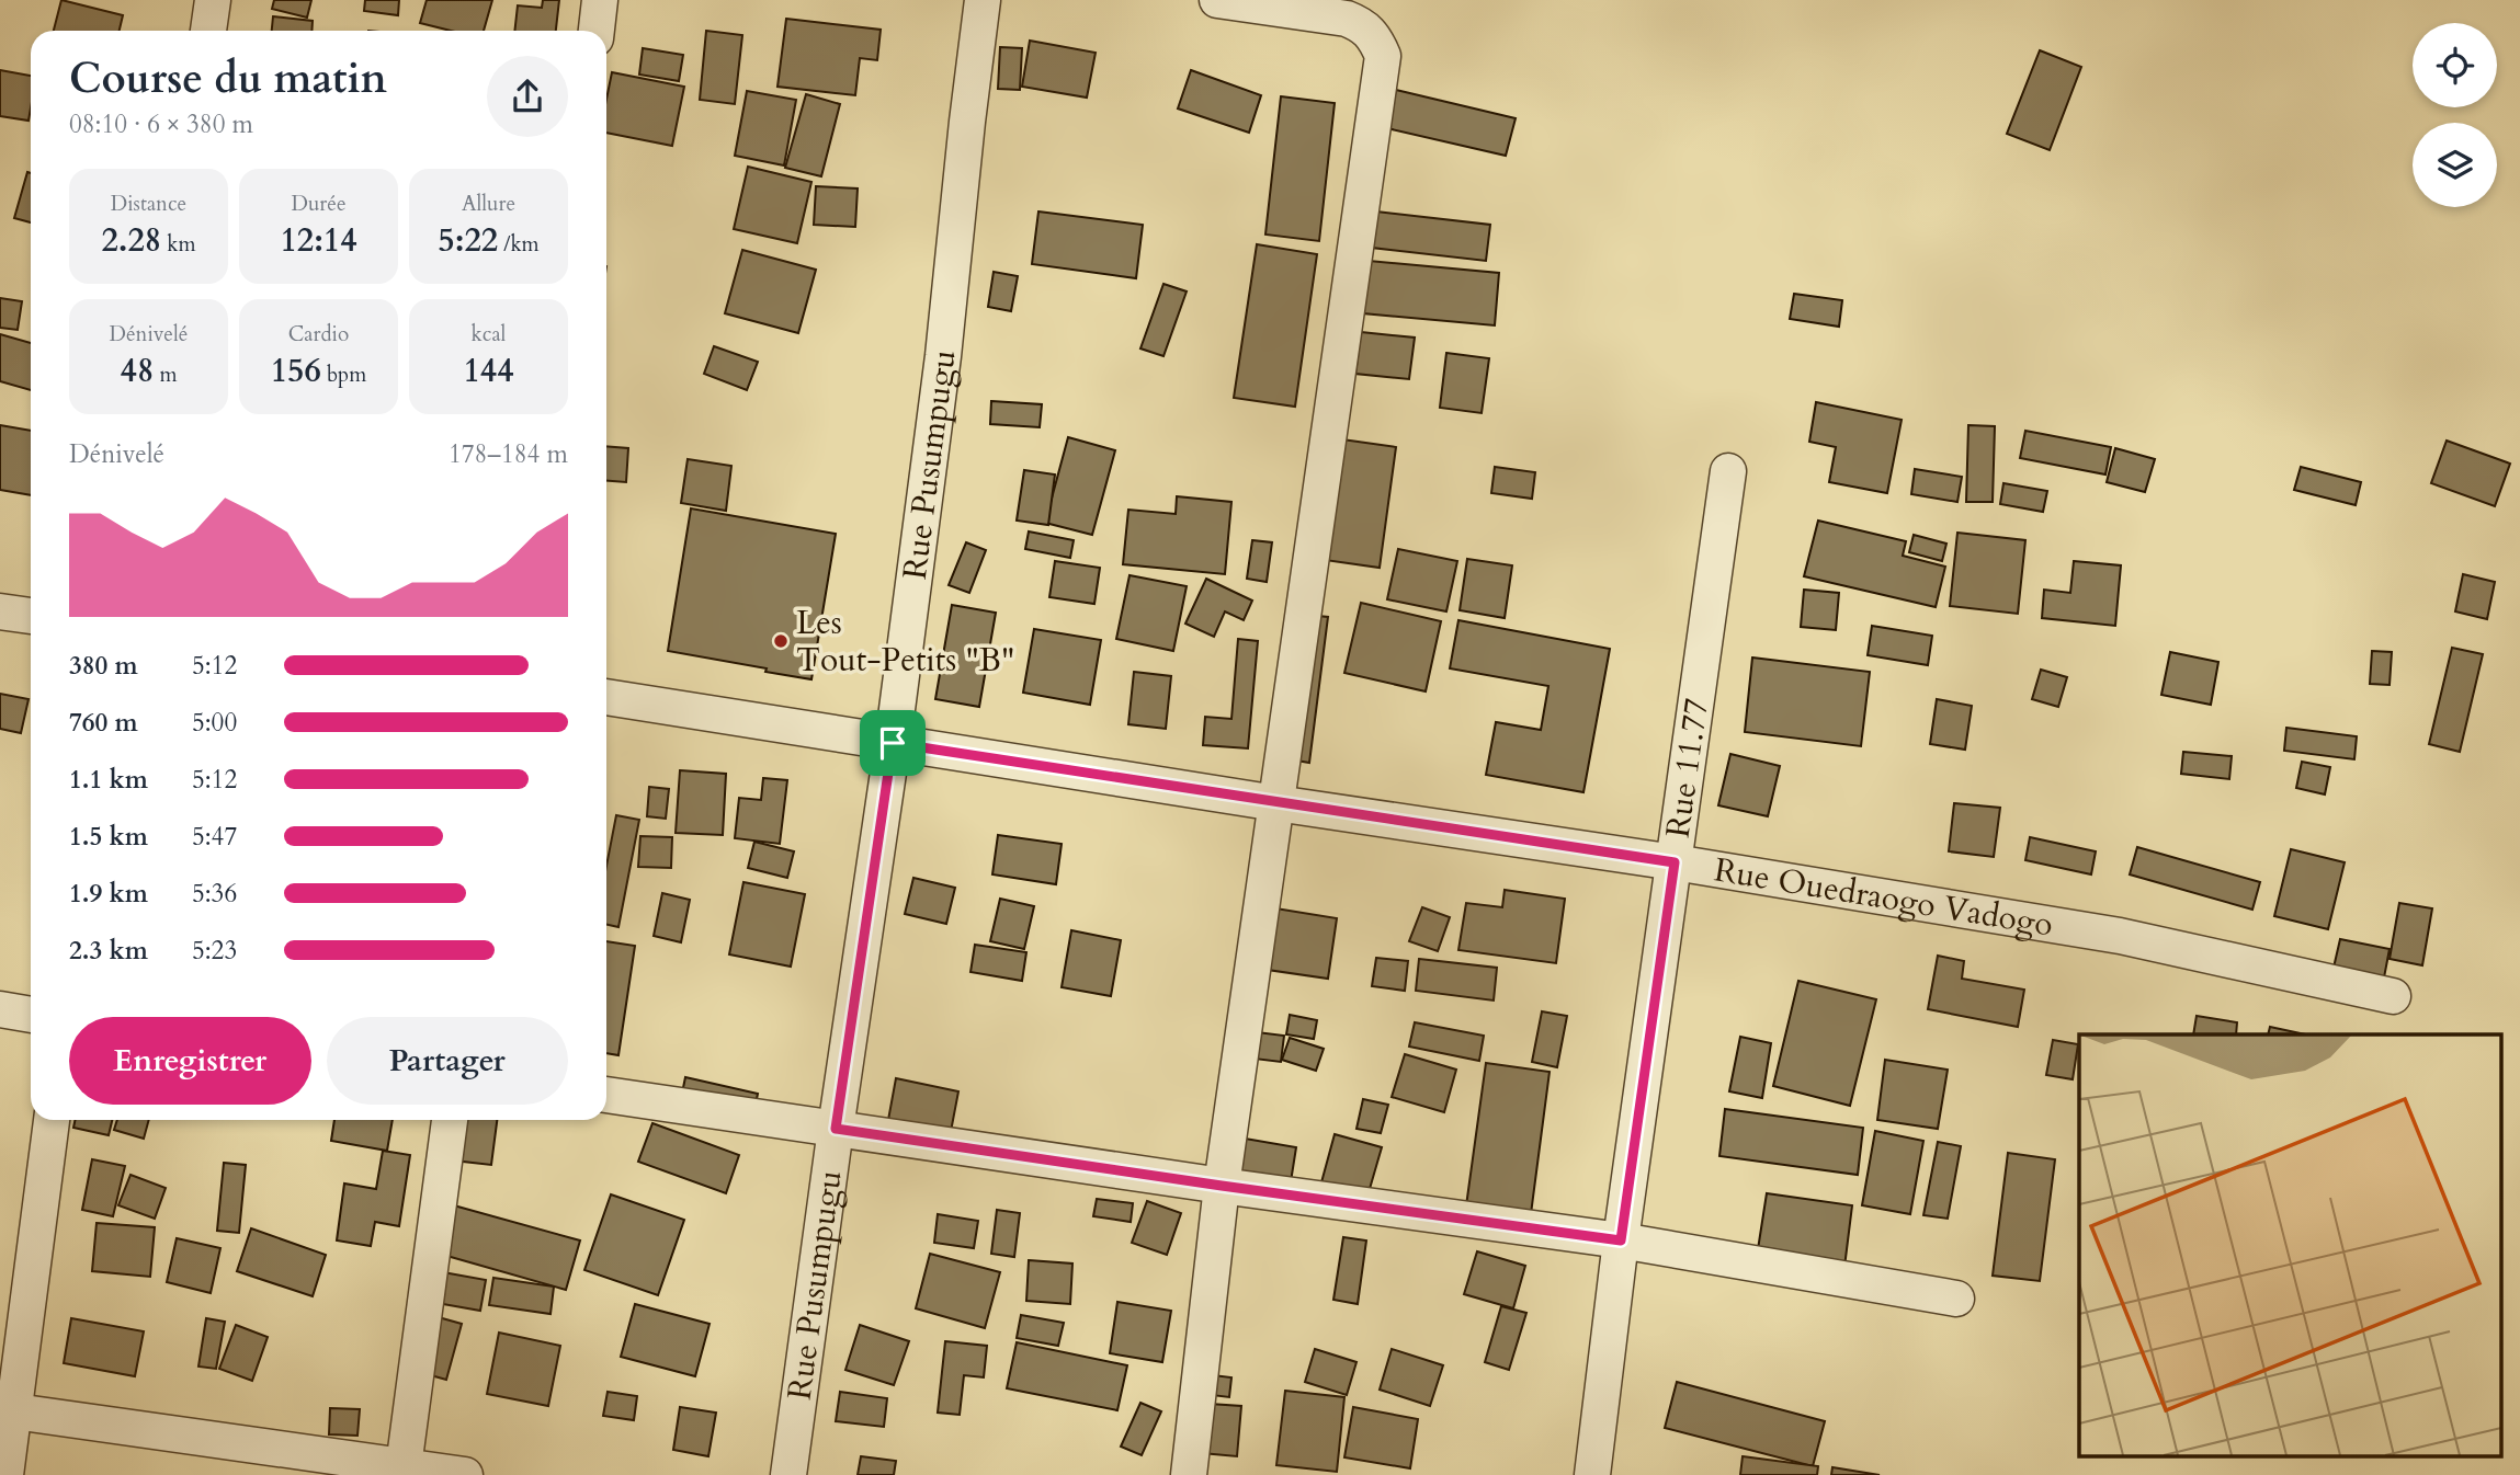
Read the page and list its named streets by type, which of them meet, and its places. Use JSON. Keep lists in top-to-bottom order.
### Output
{
  "streets": {
    "street": ["Rue Pusumpugu", "Rue 11.77", "Rue Ouedraogo Vadogo"]
  },
  "crossings": [
    ["Rue Pusumpugu", "Rue Ouedraogo Vadogo"],
    ["Rue 11.77", "Rue Ouedraogo Vadogo"]
  ],
  "places": ["Les Tout-Petits \"B\""],
  "page": {
    "heading": ["Course du matin", "08:10 · 6 × 380 m"],
    "stats": [
      ["Distance", "2.28 km"],
      ["Durée", "12:14"],
      ["Allure", "5:22 /km"],
      ["Dénivelé", "48 m"],
      ["Cardio", "156 bpm"],
      ["kcal", "144"]
    ],
    "chart": ["Dénivelé", "178–184 m"],
    "list": [
      {
        "name": "380 m",
        "note": "5:12"
      },
      {
        "name": "760 m",
        "note": "5:00"
      },
      {
        "name": "1.1 km",
        "note": "5:12"
      },
      {
        "name": "1.5 km",
        "note": "5:47"
      },
      {
        "name": "1.9 km",
        "note": "5:36"
      },
      {
        "name": "2.3 km",
        "note": "5:23"
      }
    ],
    "buttons": ["Enregistrer", "Partager"]
  }
}
